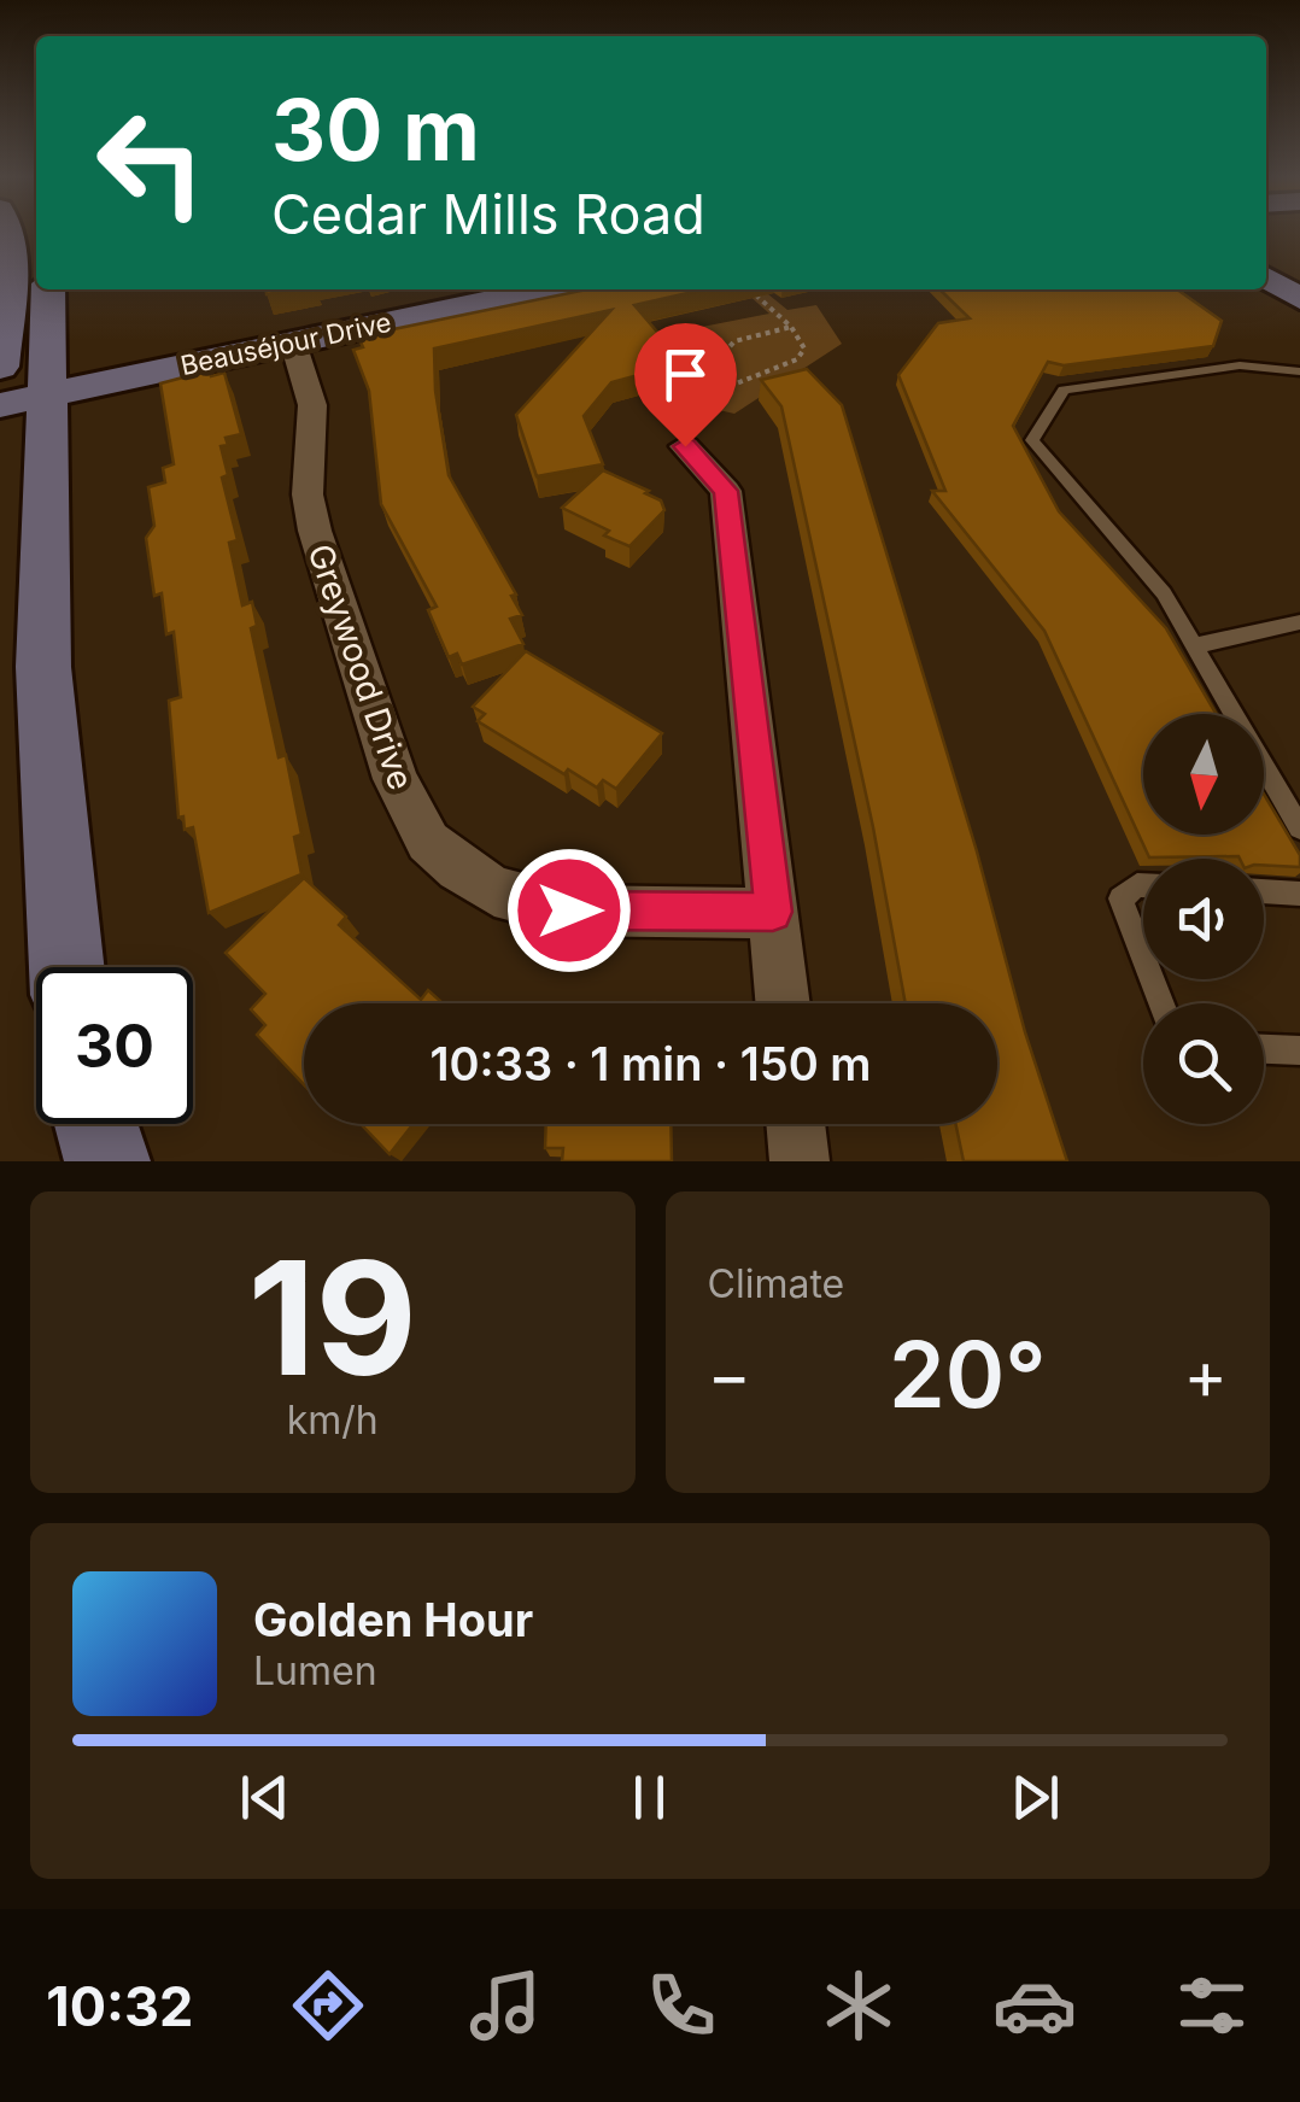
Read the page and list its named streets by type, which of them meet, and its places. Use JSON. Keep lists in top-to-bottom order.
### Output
{
  "streets": {
    "main road": ["Beauséjour Drive"],
    "street": ["Greywood Drive"]
  },
  "crossings": [
    ["Beauséjour Drive", "Greywood Drive"]
  ],
  "north": "bottom",
  "page": {
    "turn": ["30 m", "Cedar Mills Road"],
    "limit": "30",
    "trip": "10:33 · 1 min · 150 m",
    "tile": [
      ["19", "km/h"],
      "Climate"
    ],
    "heat": ["−", "20°", "+"],
    "song": ["Golden Hour", "Lumen"],
    "tabs": "10:32"
  }
}
